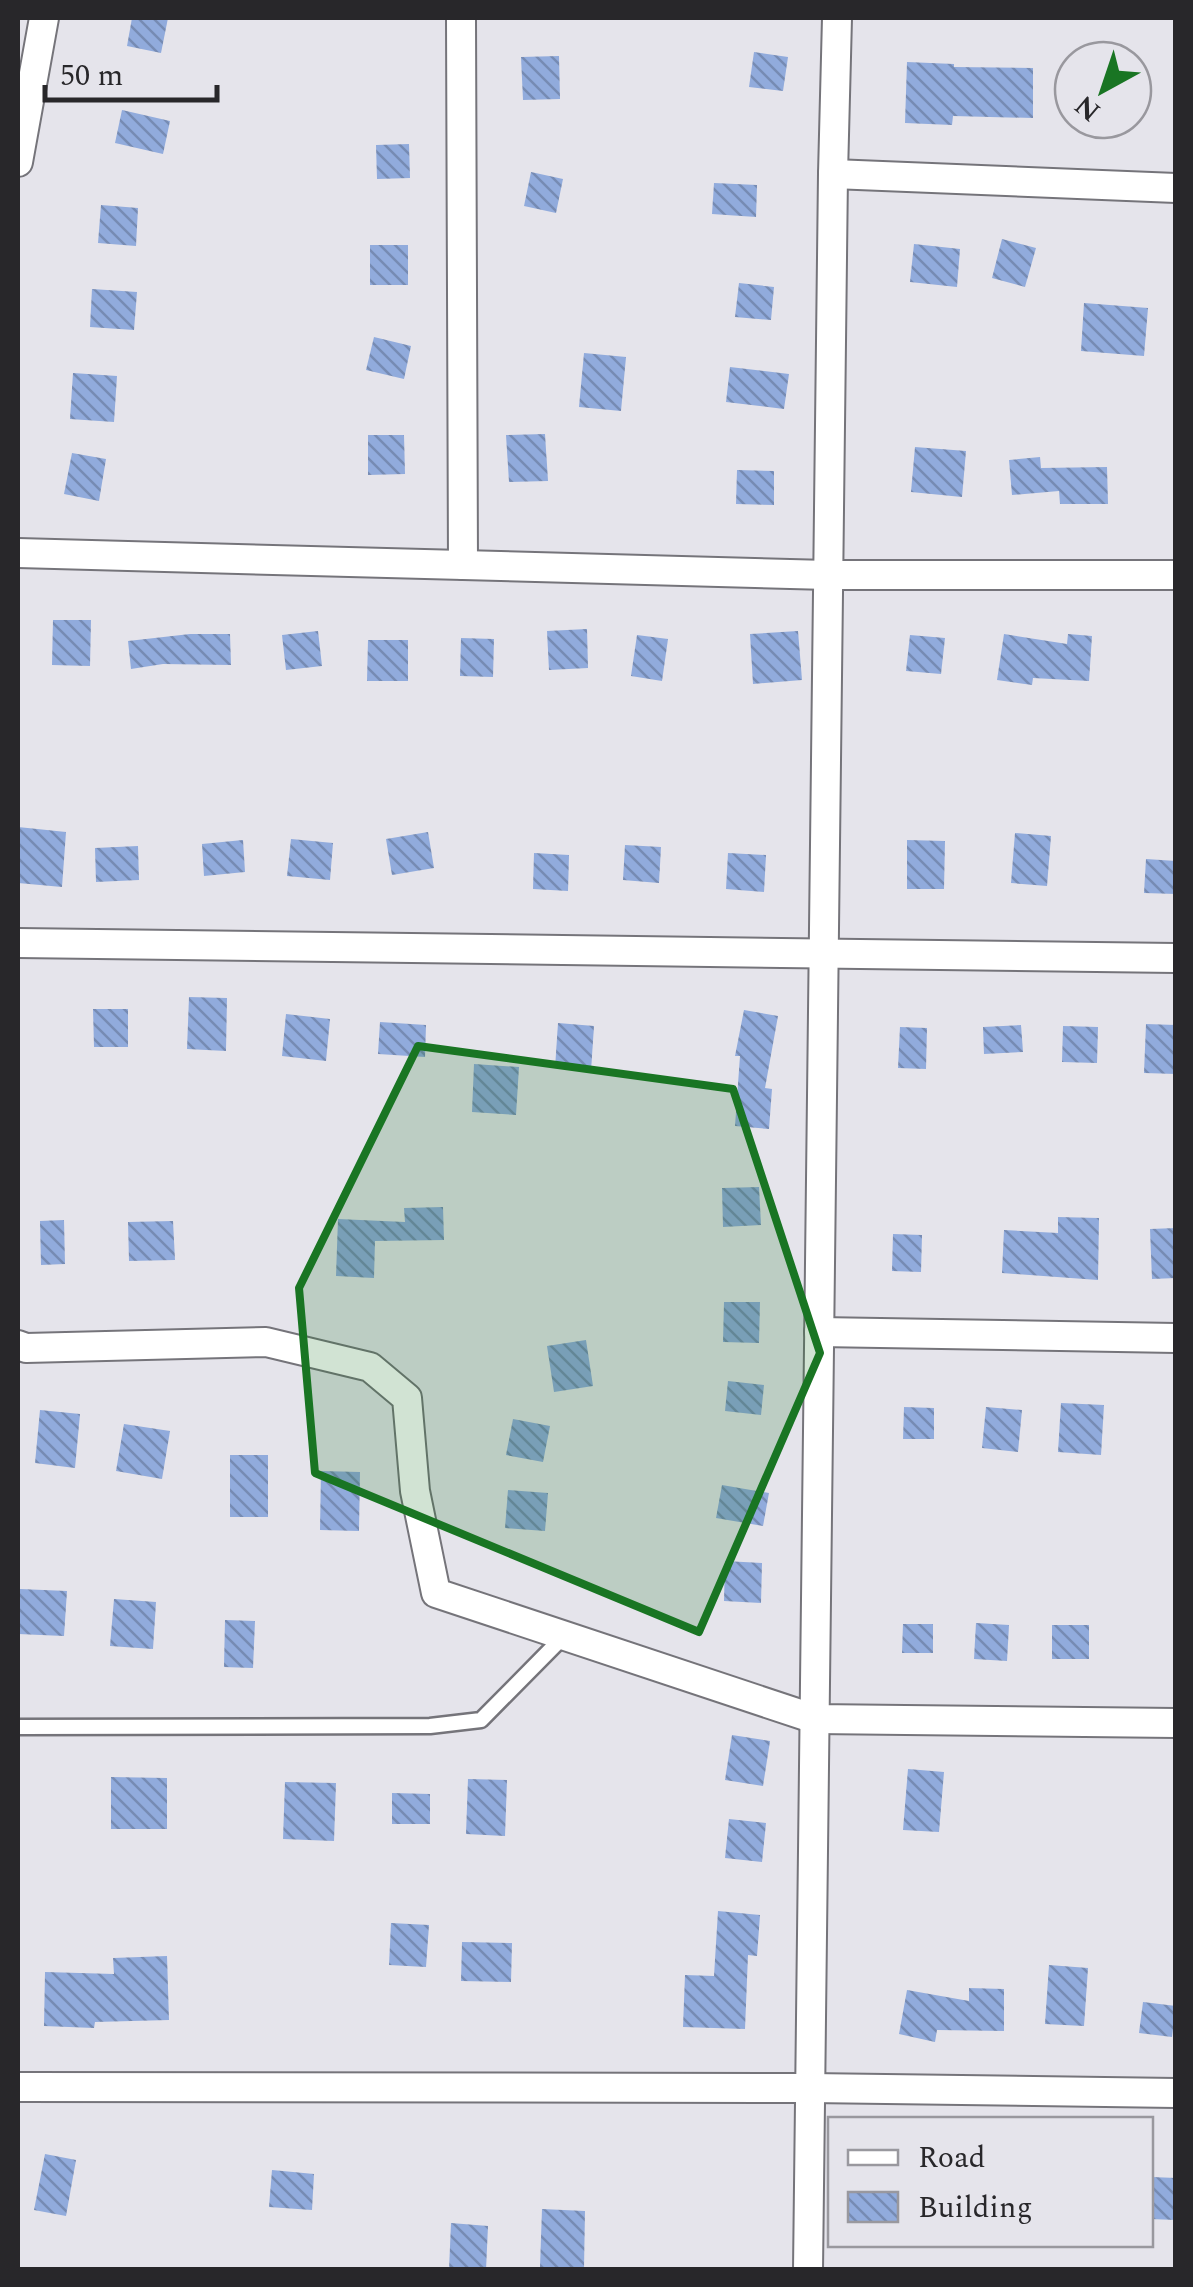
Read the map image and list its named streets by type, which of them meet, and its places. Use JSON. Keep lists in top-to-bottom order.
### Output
{
  "legend": ["Road", "Building"],
  "scale_bar": "50 m",
  "north": "bottom left"
}
